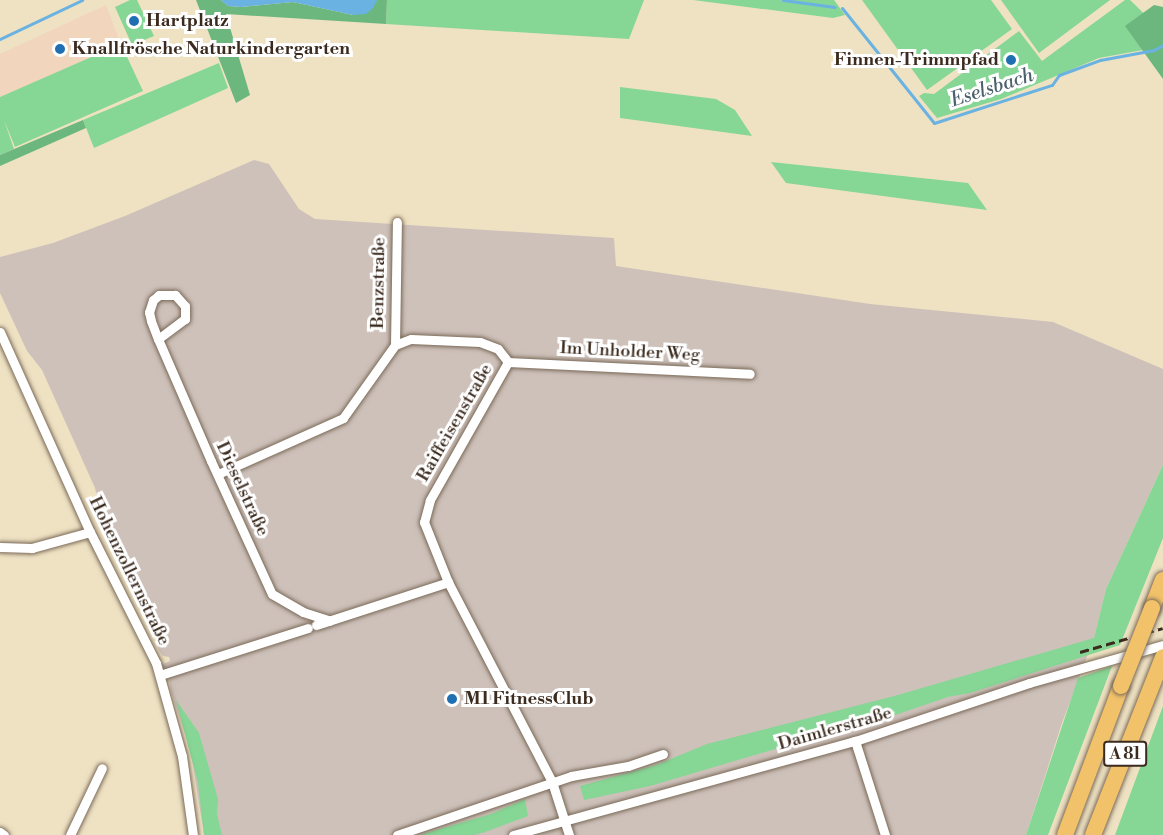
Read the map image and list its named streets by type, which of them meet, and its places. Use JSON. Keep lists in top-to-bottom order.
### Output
{
  "streets": {
    "highway": ["A 81"],
    "street": [
      "Benzstraße",
      "Im Unholder Weg",
      "Raiffeisenstraße",
      "Dieselstraße",
      "Hohenzollernstraße",
      "Daimlerstraße"
    ]
  },
  "crossings": [
    ["Benzstraße", "Raiffeisenstraße"],
    ["Im Unholder Weg", "Raiffeisenstraße"],
    ["Raiffeisenstraße", "Daimlerstraße"]
  ],
  "water": ["Eselsbach"],
  "places": [
    "Hartplatz",
    "Knallfrösche Naturkindergarten",
    "Finnen-Trimmpfad",
    "M1 FitnessClub"
  ]
}
